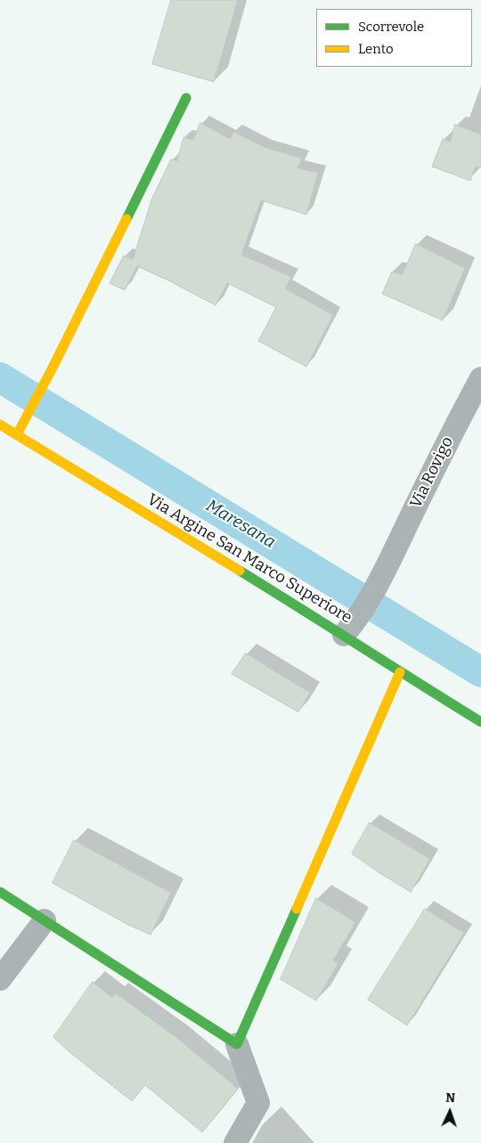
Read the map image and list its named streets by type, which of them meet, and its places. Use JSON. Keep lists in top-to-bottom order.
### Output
{
  "streets": {
    "street": ["Via Rovigo", "Via Argine San Marco Superiore"]
  },
  "crossings": [
    ["Via Rovigo", "Via Argine San Marco Superiore"]
  ],
  "water": ["Maresana"],
  "legend": ["Scorrevole", "Lento"],
  "north": "top"
}
